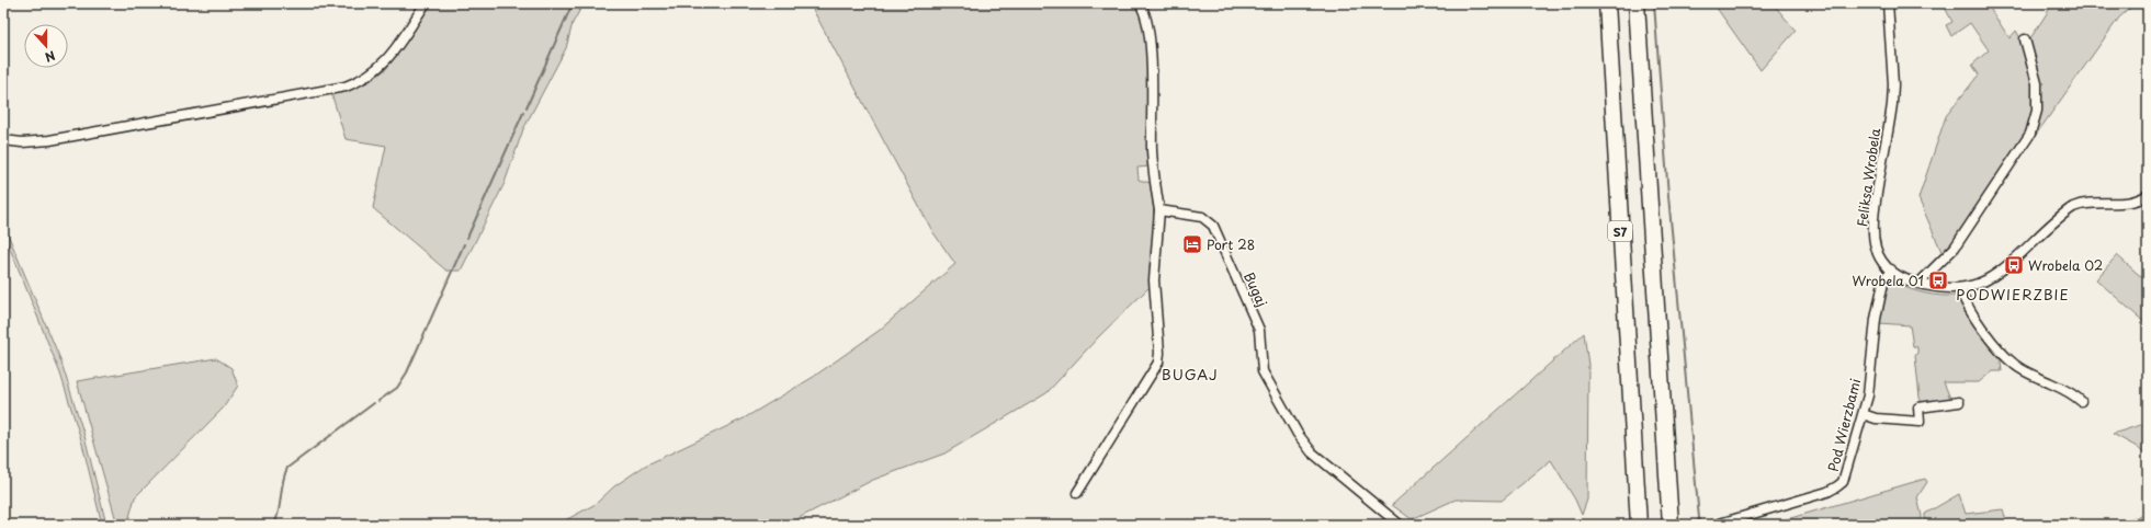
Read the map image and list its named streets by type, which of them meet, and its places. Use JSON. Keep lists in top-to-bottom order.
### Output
{
  "streets": {
    "highway": ["S7"],
    "street": ["Feliksa Wrobela", "Bugaj", "Pod Wierzbami"]
  },
  "crossings": [
    ["Feliksa Wrobela", "Pod Wierzbami"]
  ],
  "districts": ["PODWIERZBIE", "BUGAJ"],
  "places": {
    "hotel": ["Port 28"],
    "bus stop": ["Wrobela 02", "Wrobela 01"]
  },
  "north": "bottom"
}
